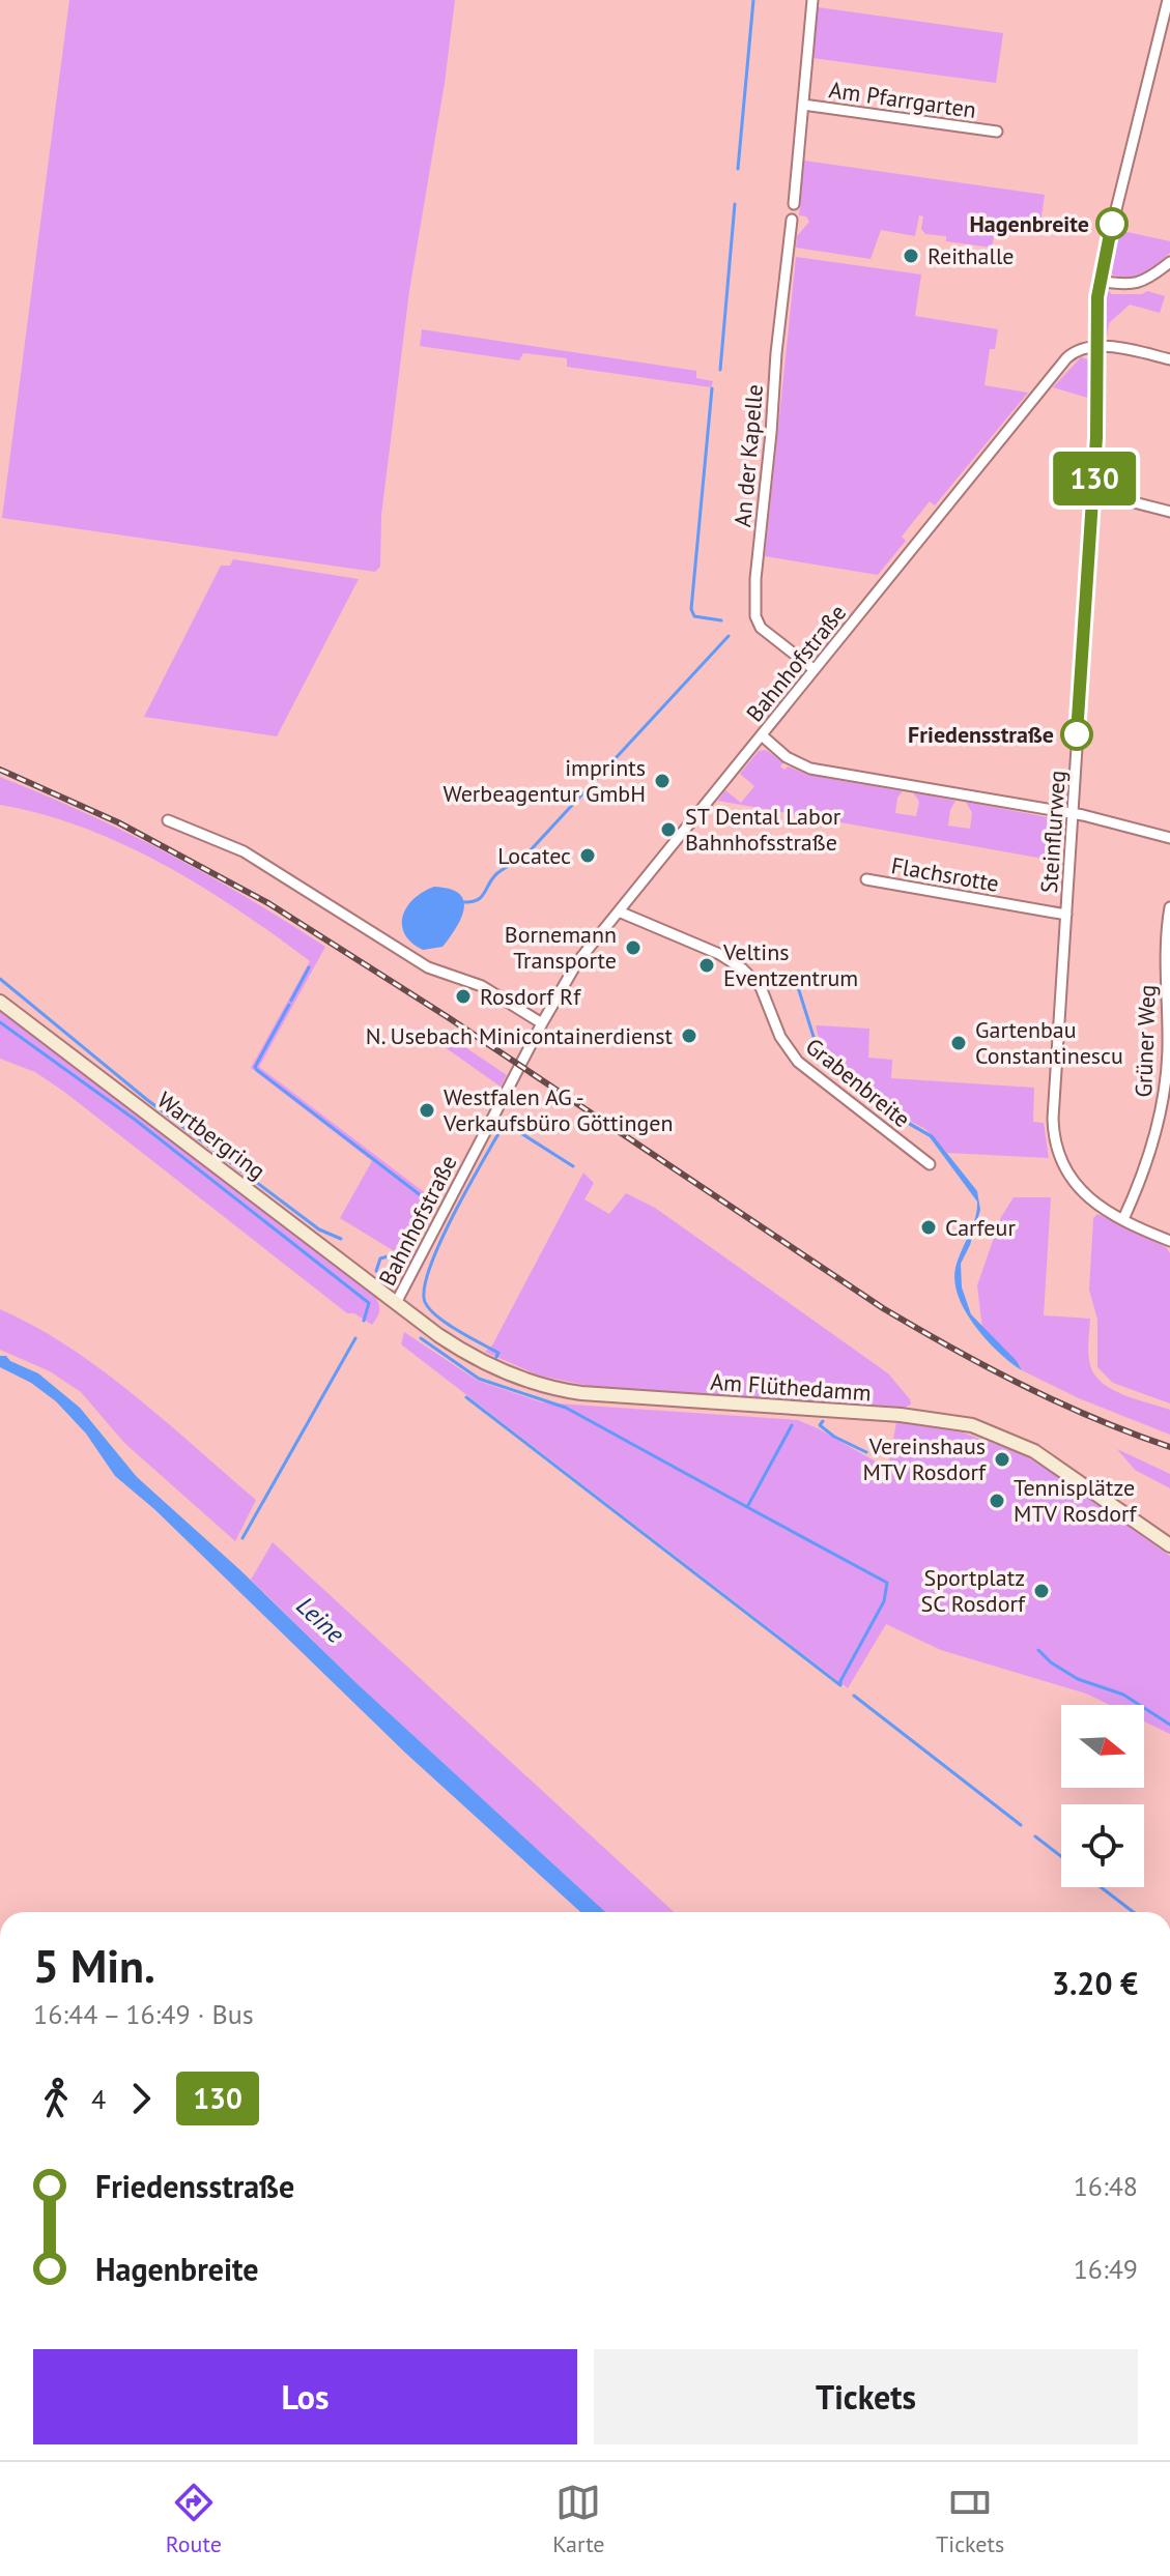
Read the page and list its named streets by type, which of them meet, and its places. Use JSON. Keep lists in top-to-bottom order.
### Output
{
  "streets": {
    "main road": ["Wartbergring", "Am Flüthedamm"],
    "street": [
      "Am Pfarrgarten",
      "An der Kapelle",
      "Bahnhofstraße",
      "Steinflurweg",
      "Flachsrotte",
      "Grüner Weg",
      "Grabenbreite"
    ]
  },
  "crossings": [
    ["An der Kapelle", "Bahnhofstraße"],
    ["Bahnhofstraße", "Steinflurweg"],
    ["Bahnhofstraße", "Grabenbreite"],
    ["Bahnhofstraße", "Wartbergring"],
    ["Bahnhofstraße", "Am Flüthedamm"],
    ["Steinflurweg", "Flachsrotte"],
    ["Steinflurweg", "Grüner Weg"],
    ["Wartbergring", "Am Flüthedamm"]
  ],
  "water": ["Leine"],
  "places": [
    "Hagenbreite",
    "Reithalle",
    "Friedensstraße",
    "imprints Werbeagentur GmbH",
    "ST Dental Labor Bahnhofsstraße",
    "Locatec",
    "Bornemann Transporte",
    "Veltins Eventzentrum",
    "Rosdorf Rf",
    "N. Usebach Minicontainerdienst",
    "Gartenbau Constantinescu",
    "Westfalen AG - Verkaufsbüro Göttingen",
    "Carfeur",
    "Vereinshaus MTV Rosdorf",
    "Tennisplätze MTV Rosdorf",
    "Sportplatz SC Rosdorf"
  ],
  "lines": ["bus line 130"],
  "north": "right",
  "page": {
    "on_map": "130",
    "heading": ["5 Min.", "16:44 – 16:49 · Bus", "3.20 €"],
    "legs": ["4", "130"],
    "list": [
      {
        "name": "Friedensstraße",
        "value": "16:48"
      },
      {
        "name": "Hagenbreite",
        "value": "16:49"
      }
    ],
    "buttons": ["Los", "Tickets"],
    "tabs": ["Route", "Karte", "Tickets"]
  }
}
